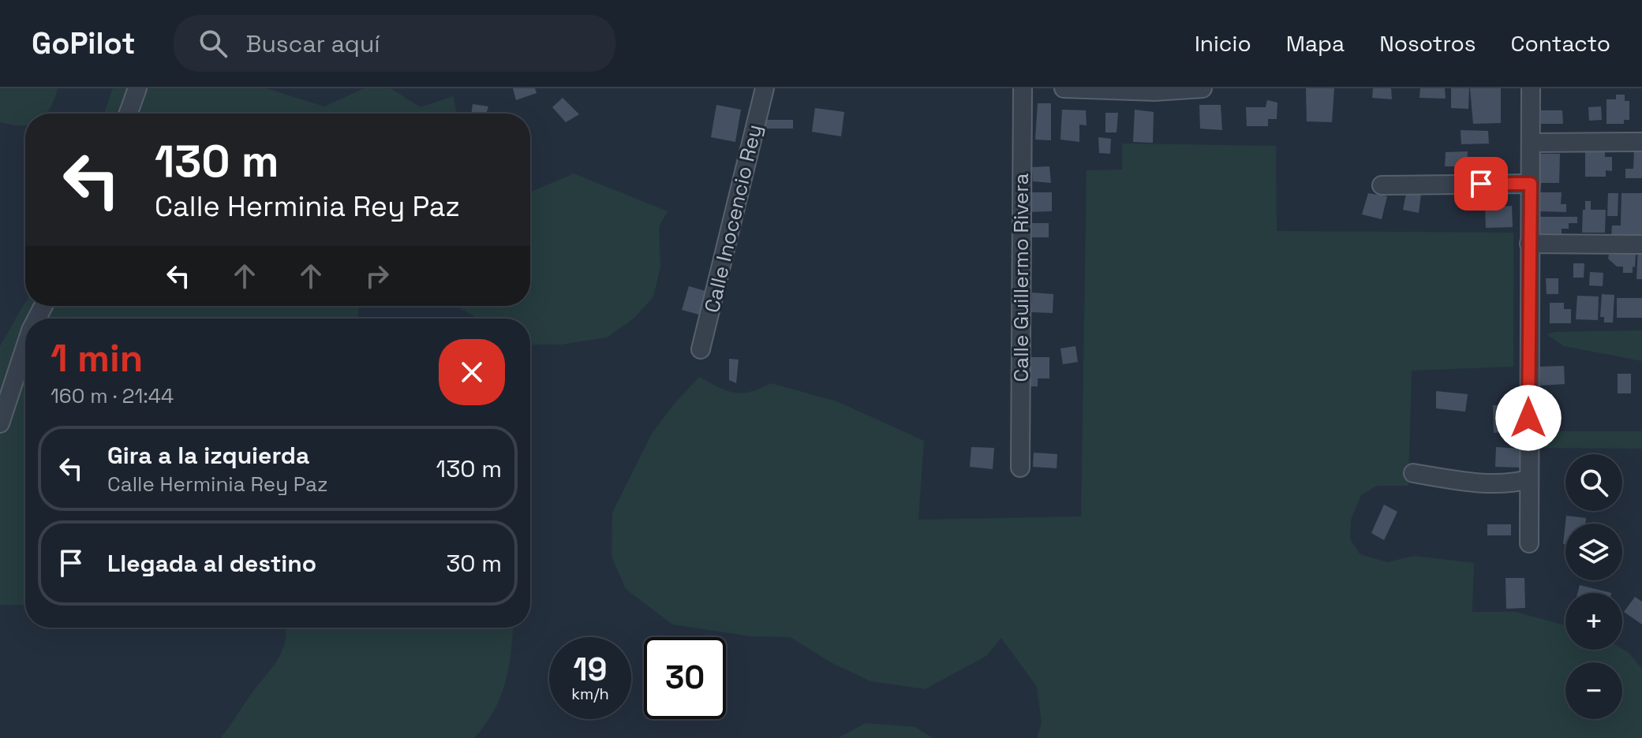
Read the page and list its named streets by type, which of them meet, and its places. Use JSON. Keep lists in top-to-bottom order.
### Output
{
  "streets": {
    "street": ["Calle Inocencio Rey", "Calle Guillermo Rivera"]
  },
  "page": {
    "header": "GoPilot",
    "search": "Buscar aquí",
    "nav": [
      "Inicio",
      "Mapa",
      "Nosotros",
      "Contacto"
    ],
    "turn": ["130 m", "Calle Herminia Rey Paz"],
    "heading": ["1 min", "160 m · 21:44"],
    "list": [
      {
        "name": "Gira a la izquierda",
        "note": "Calle Herminia Rey Paz",
        "value": "130 m"
      },
      {
        "name": "Llegada al destino",
        "value": "30 m"
      }
    ],
    "map_buttons": ["+", "−"],
    "speed": "19 km/h",
    "limit": "30"
  }
}
